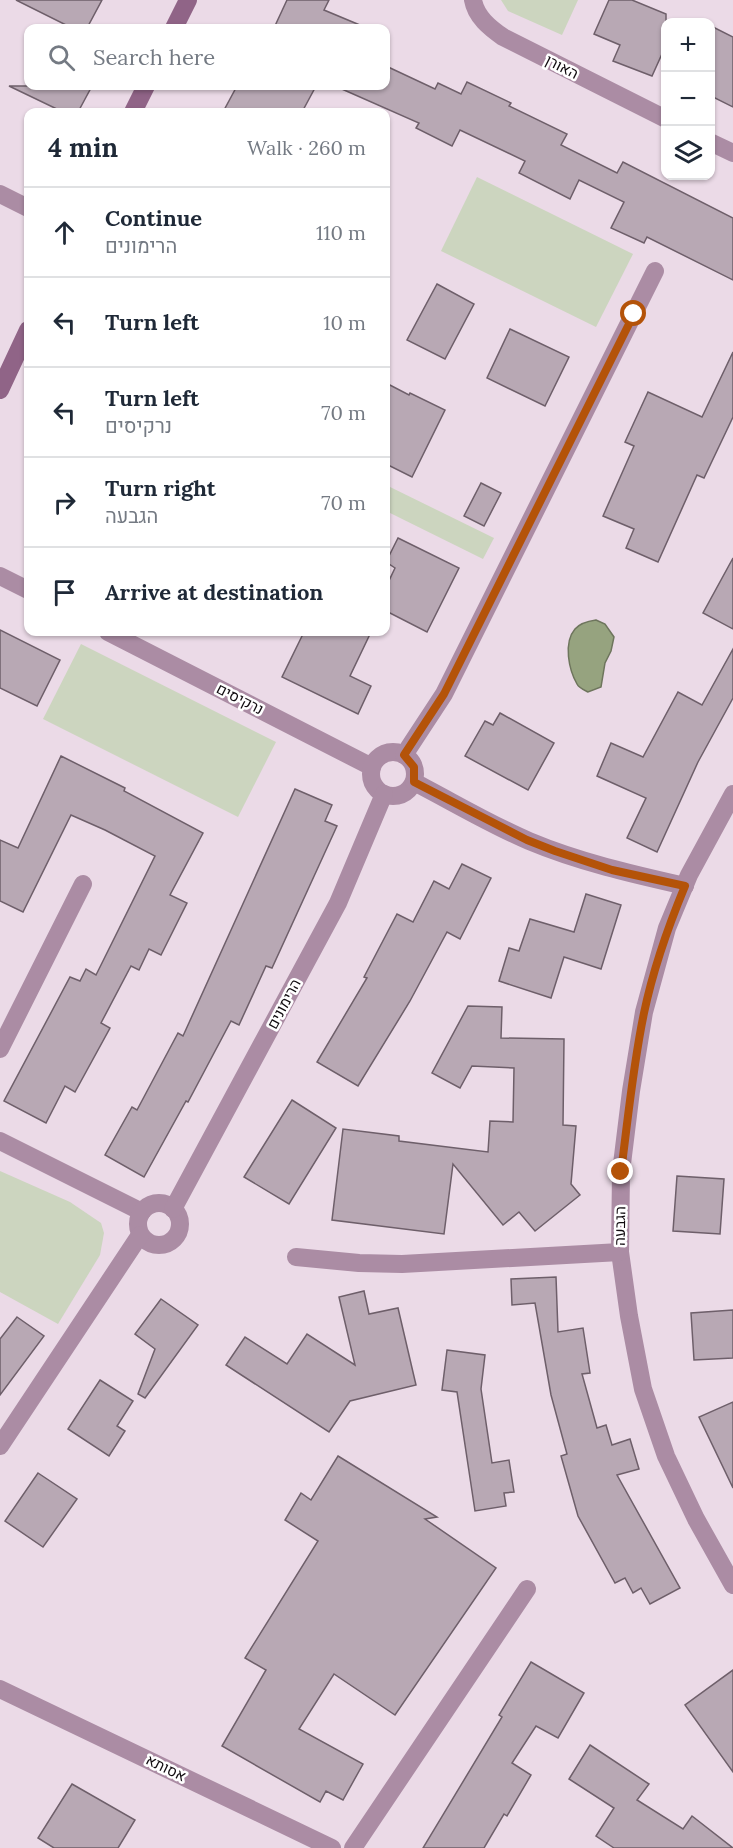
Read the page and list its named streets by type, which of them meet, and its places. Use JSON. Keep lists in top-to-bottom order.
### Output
{
  "streets": {
    "street": [
      "האורן",
      "נרקיסים",
      "הרימונים",
      "הגבעה",
      "אסותא"
    ]
  },
  "crossings": [
    ["נרקיסים", "הרימונים"]
  ],
  "page": {
    "map_buttons": ["+", "−"],
    "search": "Search here",
    "heading": ["4 min", "Walk · 260 m"],
    "list": [
      ["Continue", "הרימונים", "110 m"],
      ["Turn left", "10 m"],
      ["Turn left", "נרקיסים", "70 m"],
      ["Turn right", "הגבעה", "70 m"],
      "Arrive at destination"
    ]
  }
}
